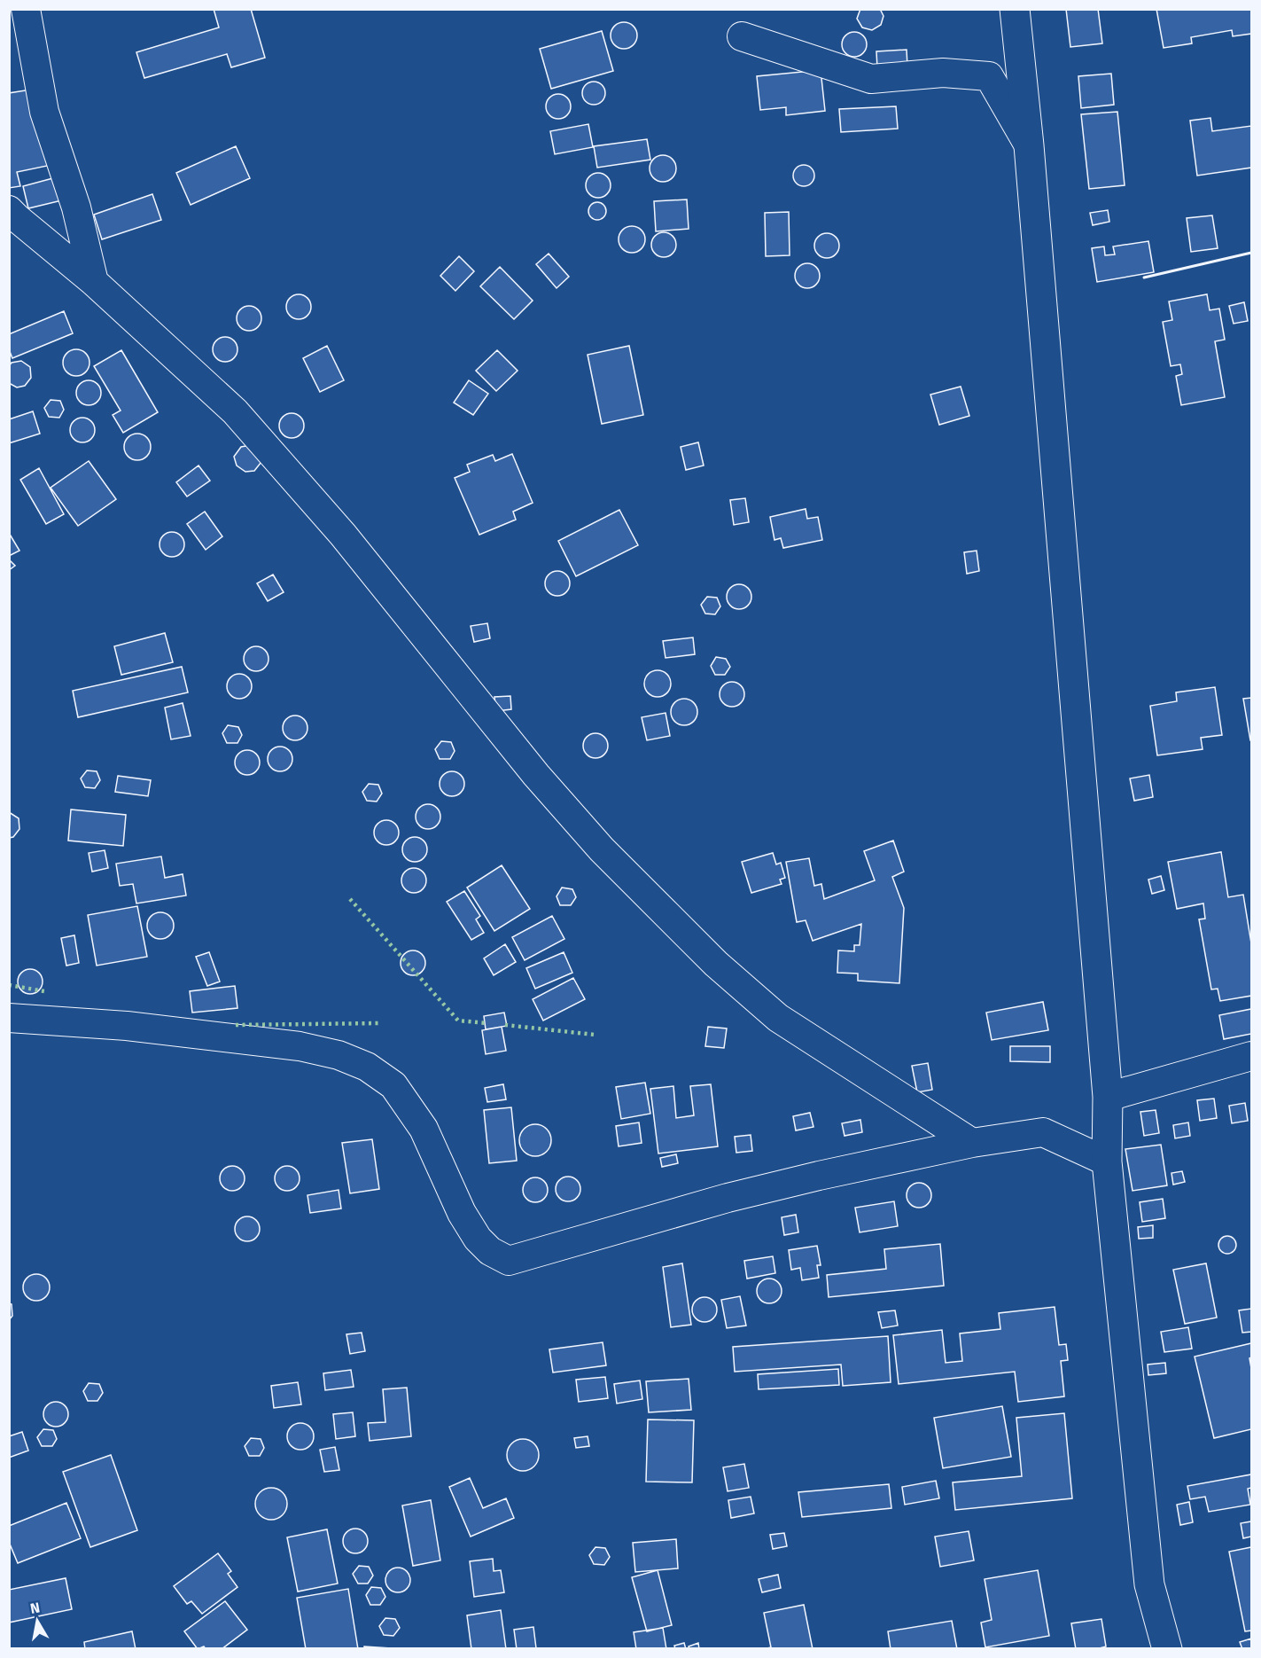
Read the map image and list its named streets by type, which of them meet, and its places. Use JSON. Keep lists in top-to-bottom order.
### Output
{
  "north": "top"
}
